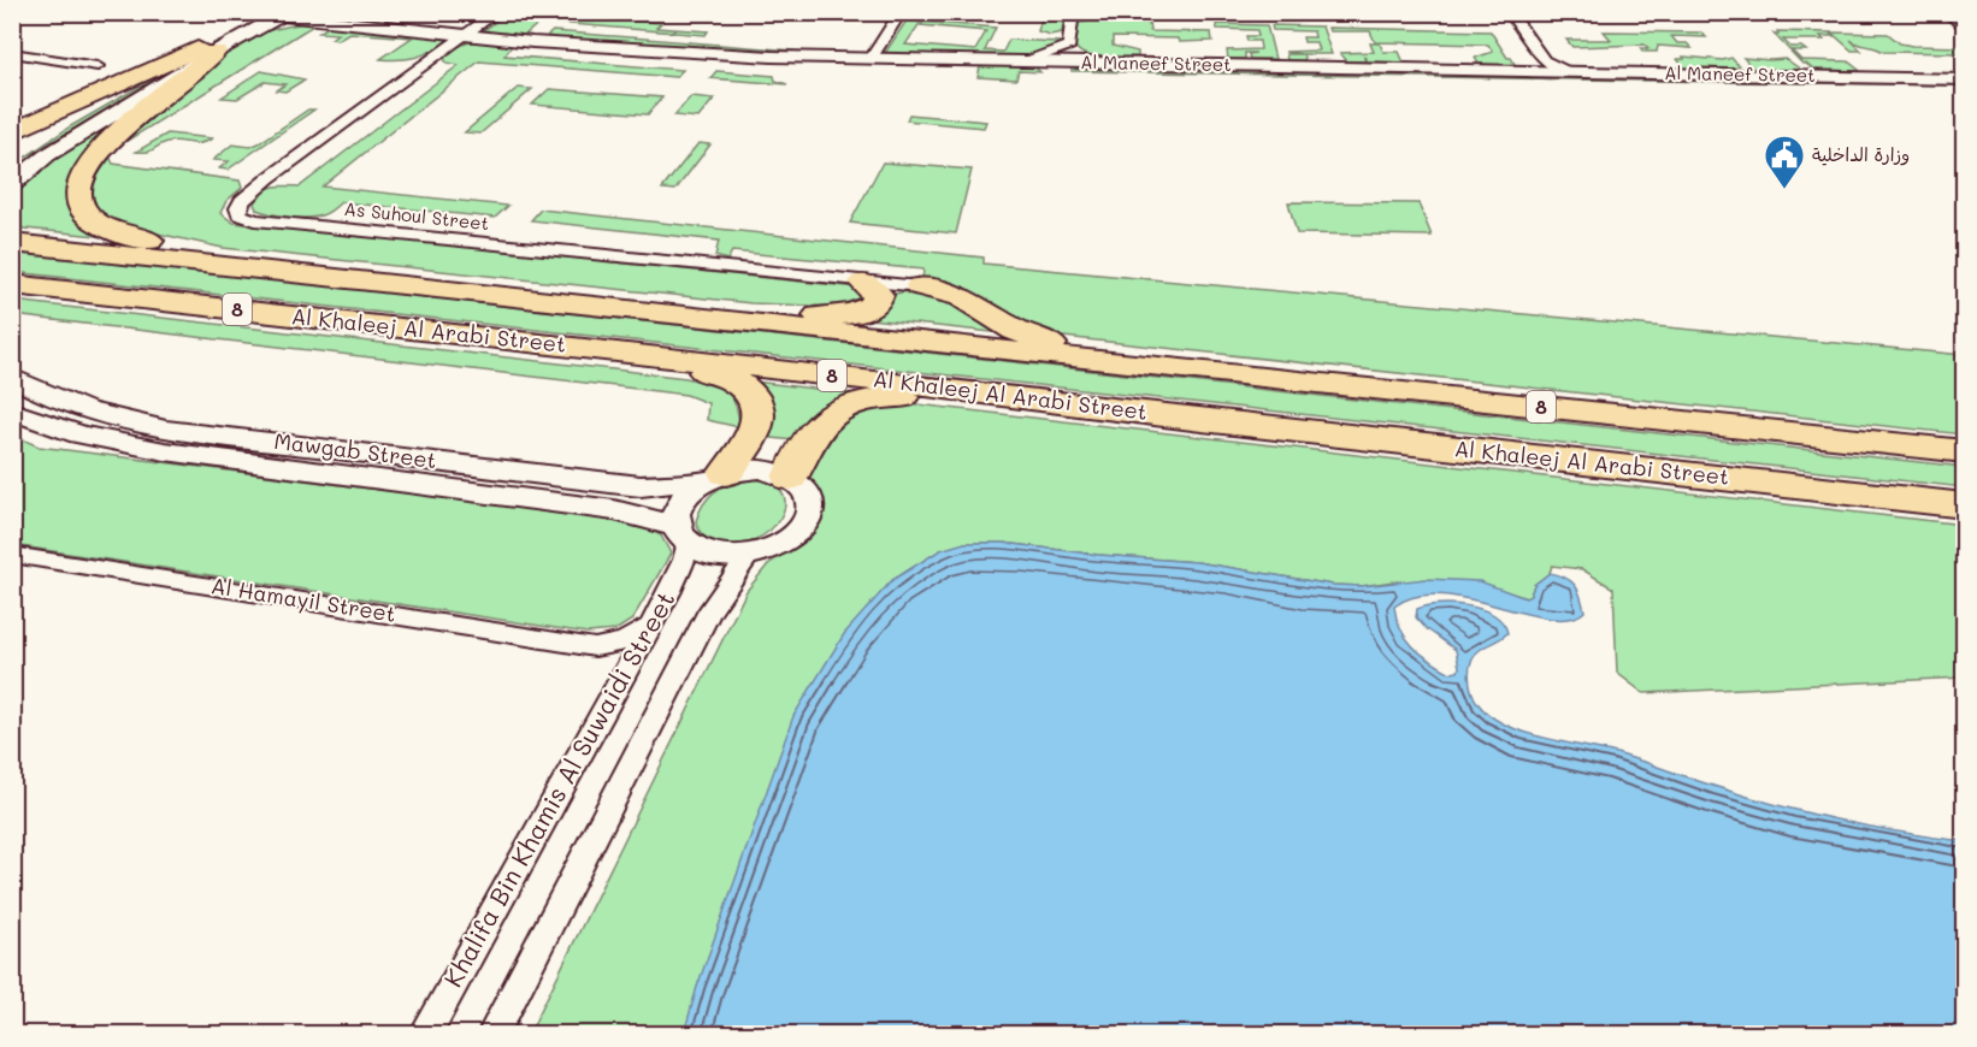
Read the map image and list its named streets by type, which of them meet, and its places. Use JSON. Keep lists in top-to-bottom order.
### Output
{
  "streets": {
    "highway": ["8", "Al Khaleej Al Arabi Street"],
    "main road": ["Al Maneef Street", "Mawgab Street"],
    "street": ["As Suhoul Street", "Al Hamayil Street", "Khalifa Bin Khamis Al Suwaidi Street"]
  },
  "crossings": [
    ["Al Maneef Street", "As Suhoul Street"],
    ["Mawgab Street", "Khalifa Bin Khamis Al Suwaidi Street"],
    ["Al Hamayil Street", "Khalifa Bin Khamis Al Suwaidi Street"]
  ],
  "places": {
    "public building": ["وزارة الداخلية"]
  }
}
